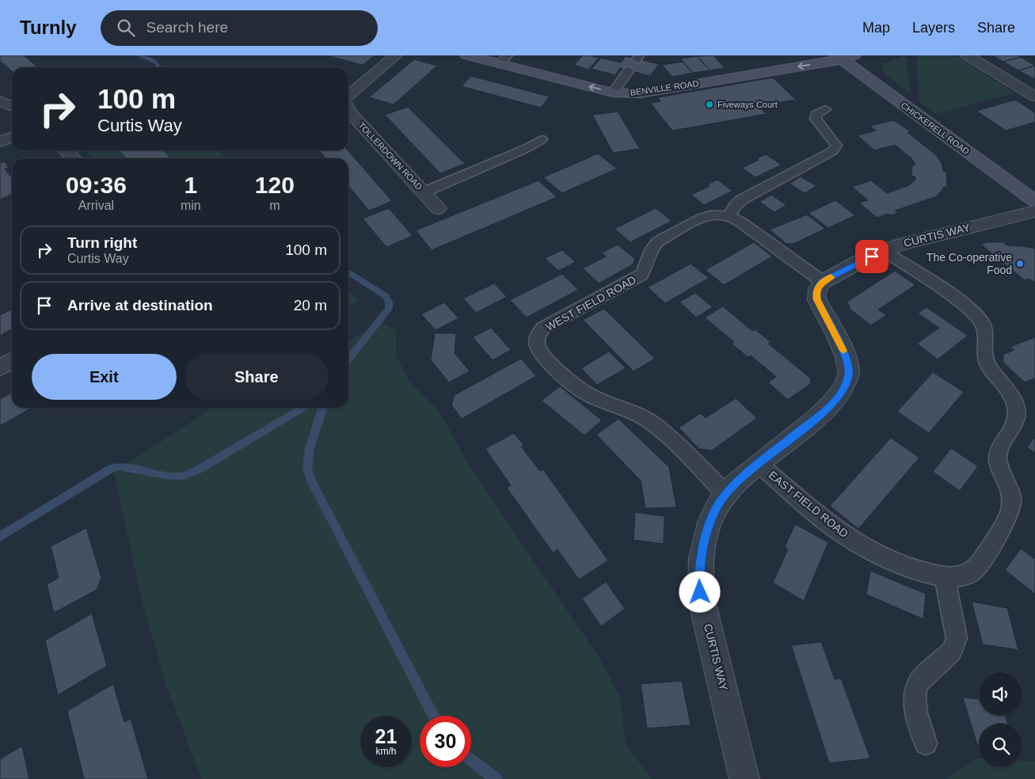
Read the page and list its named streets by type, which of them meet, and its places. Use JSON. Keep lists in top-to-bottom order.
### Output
{
  "streets": {
    "main road": ["BENVILLE ROAD", "CHICKERELL ROAD"],
    "street": ["TOLLERDOWN ROAD", "CURTIS WAY"],
    "lane": ["WEST FIELD ROAD", "EAST FIELD ROAD"]
  },
  "crossings": [
    ["BENVILLE ROAD", "CHICKERELL ROAD"],
    ["CURTIS WAY", "WEST FIELD ROAD"],
    ["CURTIS WAY", "EAST FIELD ROAD"]
  ],
  "one_way": ["BENVILLE ROAD"],
  "places": ["Fiveways Court", "The Co-operative Food"],
  "page": {
    "header": "Turnly",
    "search": "Search here",
    "nav": ["Map", "Layers", "Share"],
    "turn": ["100 m", "Curtis Way"],
    "eta": [
      "09:36",
      "Arrival",
      "1",
      "min",
      "120",
      "m"
    ],
    "list": [
      {
        "name": "Turn right",
        "note": "Curtis Way",
        "value": "100 m"
      },
      {
        "name": "Arrive at destination",
        "value": "20 m"
      }
    ],
    "buttons": ["Exit", "Share"],
    "speed": "21 km/h",
    "limit": "30"
  }
}
